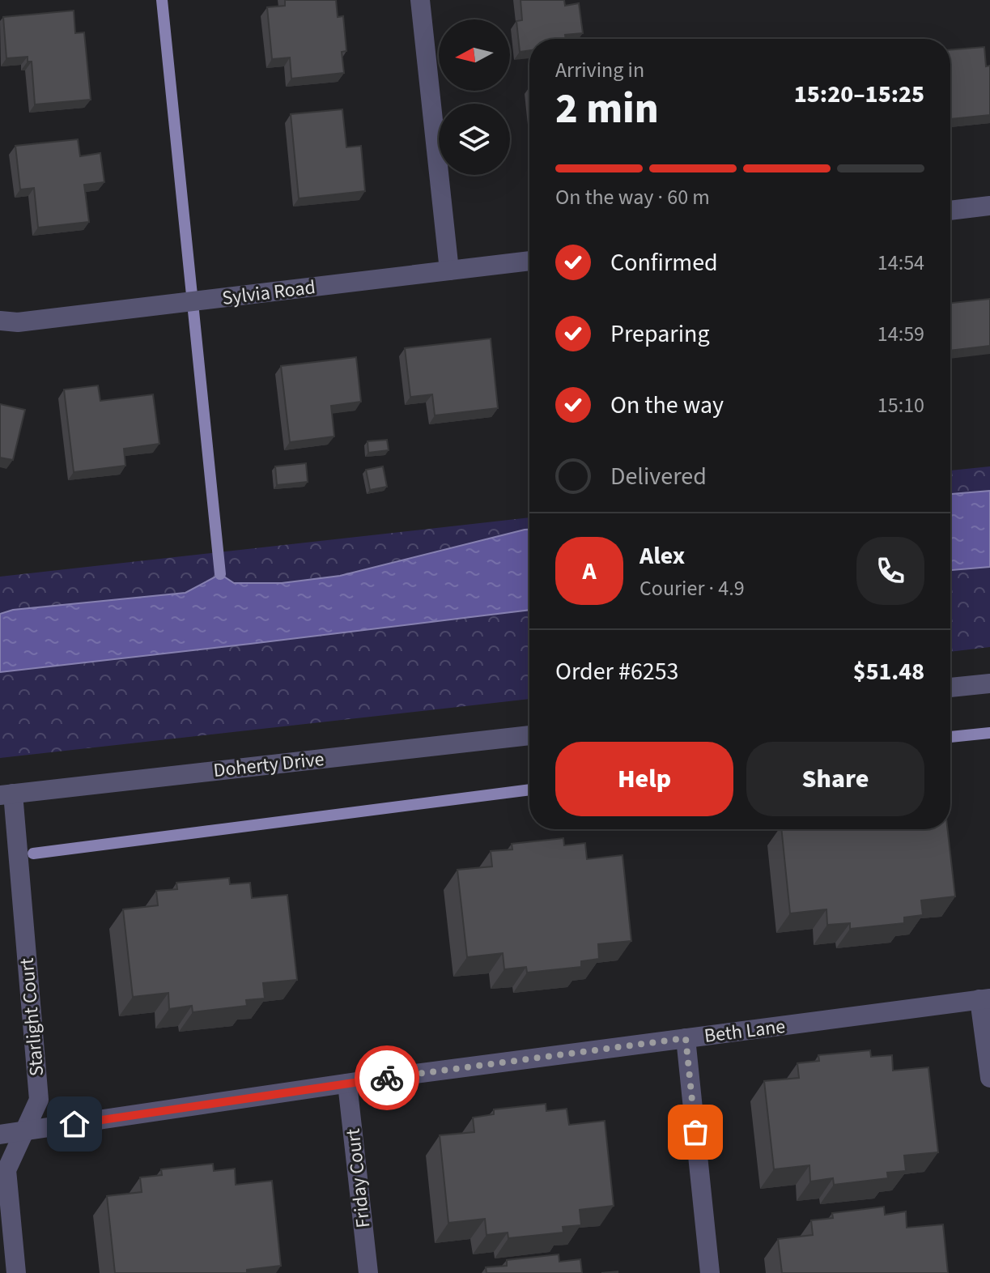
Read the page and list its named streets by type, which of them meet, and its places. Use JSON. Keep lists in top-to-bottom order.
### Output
{
  "streets": {
    "street": [
      "Sylvia Road",
      "Doherty Drive",
      "Starlight Court",
      "Beth Lane",
      "Friday Court"
    ]
  },
  "crossings": [
    ["Doherty Drive", "Starlight Court"],
    ["Starlight Court", "Beth Lane"],
    ["Beth Lane", "Friday Court"]
  ],
  "north": "left",
  "page": {
    "heading": ["2 min", "Arriving in", "15:20–15:25"],
    "panel": [
      "Alex",
      "Courier · 4.9",
      "Order #6253",
      "$51.48"
    ],
    "bar": "On the way · 60 m",
    "list": [
      ["Confirmed", "14:54"],
      ["Preparing", "14:59"],
      ["On the way", "15:10"],
      "Delivered"
    ],
    "round": "A",
    "buttons": ["Help", "Share"]
  }
}
